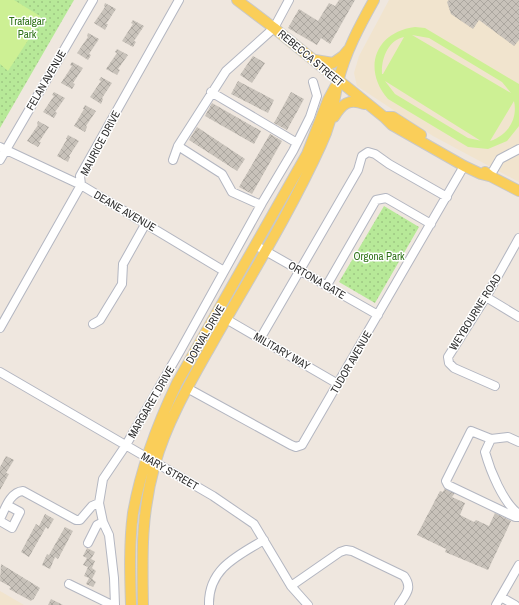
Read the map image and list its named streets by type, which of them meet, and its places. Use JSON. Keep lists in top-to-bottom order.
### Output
{
  "streets": {
    "main road": ["REBECCA STREET", "DORVAL DRIVE"],
    "street": [
      "FELAN AVENUE",
      "MAURICE DRIVE",
      "DEANE AVENUE",
      "ORTONA GATE",
      "WEYBOURNE ROAD",
      "MILITARY WAY",
      "TUDOR AVENUE",
      "MARGARET DRIVE",
      "MARY STREET"
    ]
  },
  "crossings": [
    ["REBECCA STREET", "DORVAL DRIVE"],
    ["REBECCA STREET", "TUDOR AVENUE"],
    ["FELAN AVENUE", "DEANE AVENUE"],
    ["MAURICE DRIVE", "DEANE AVENUE"],
    ["DEANE AVENUE", "MARGARET DRIVE"],
    ["ORTONA GATE", "DORVAL DRIVE"],
    ["ORTONA GATE", "TUDOR AVENUE"],
    ["DORVAL DRIVE", "MILITARY WAY"],
    ["DORVAL DRIVE", "TUDOR AVENUE"],
    ["DORVAL DRIVE", "MARY STREET"],
    ["MILITARY WAY", "TUDOR AVENUE"],
    ["MARGARET DRIVE", "MARY STREET"]
  ],
  "parks": ["Trafalgar Park", "Orgona Park"]
}
